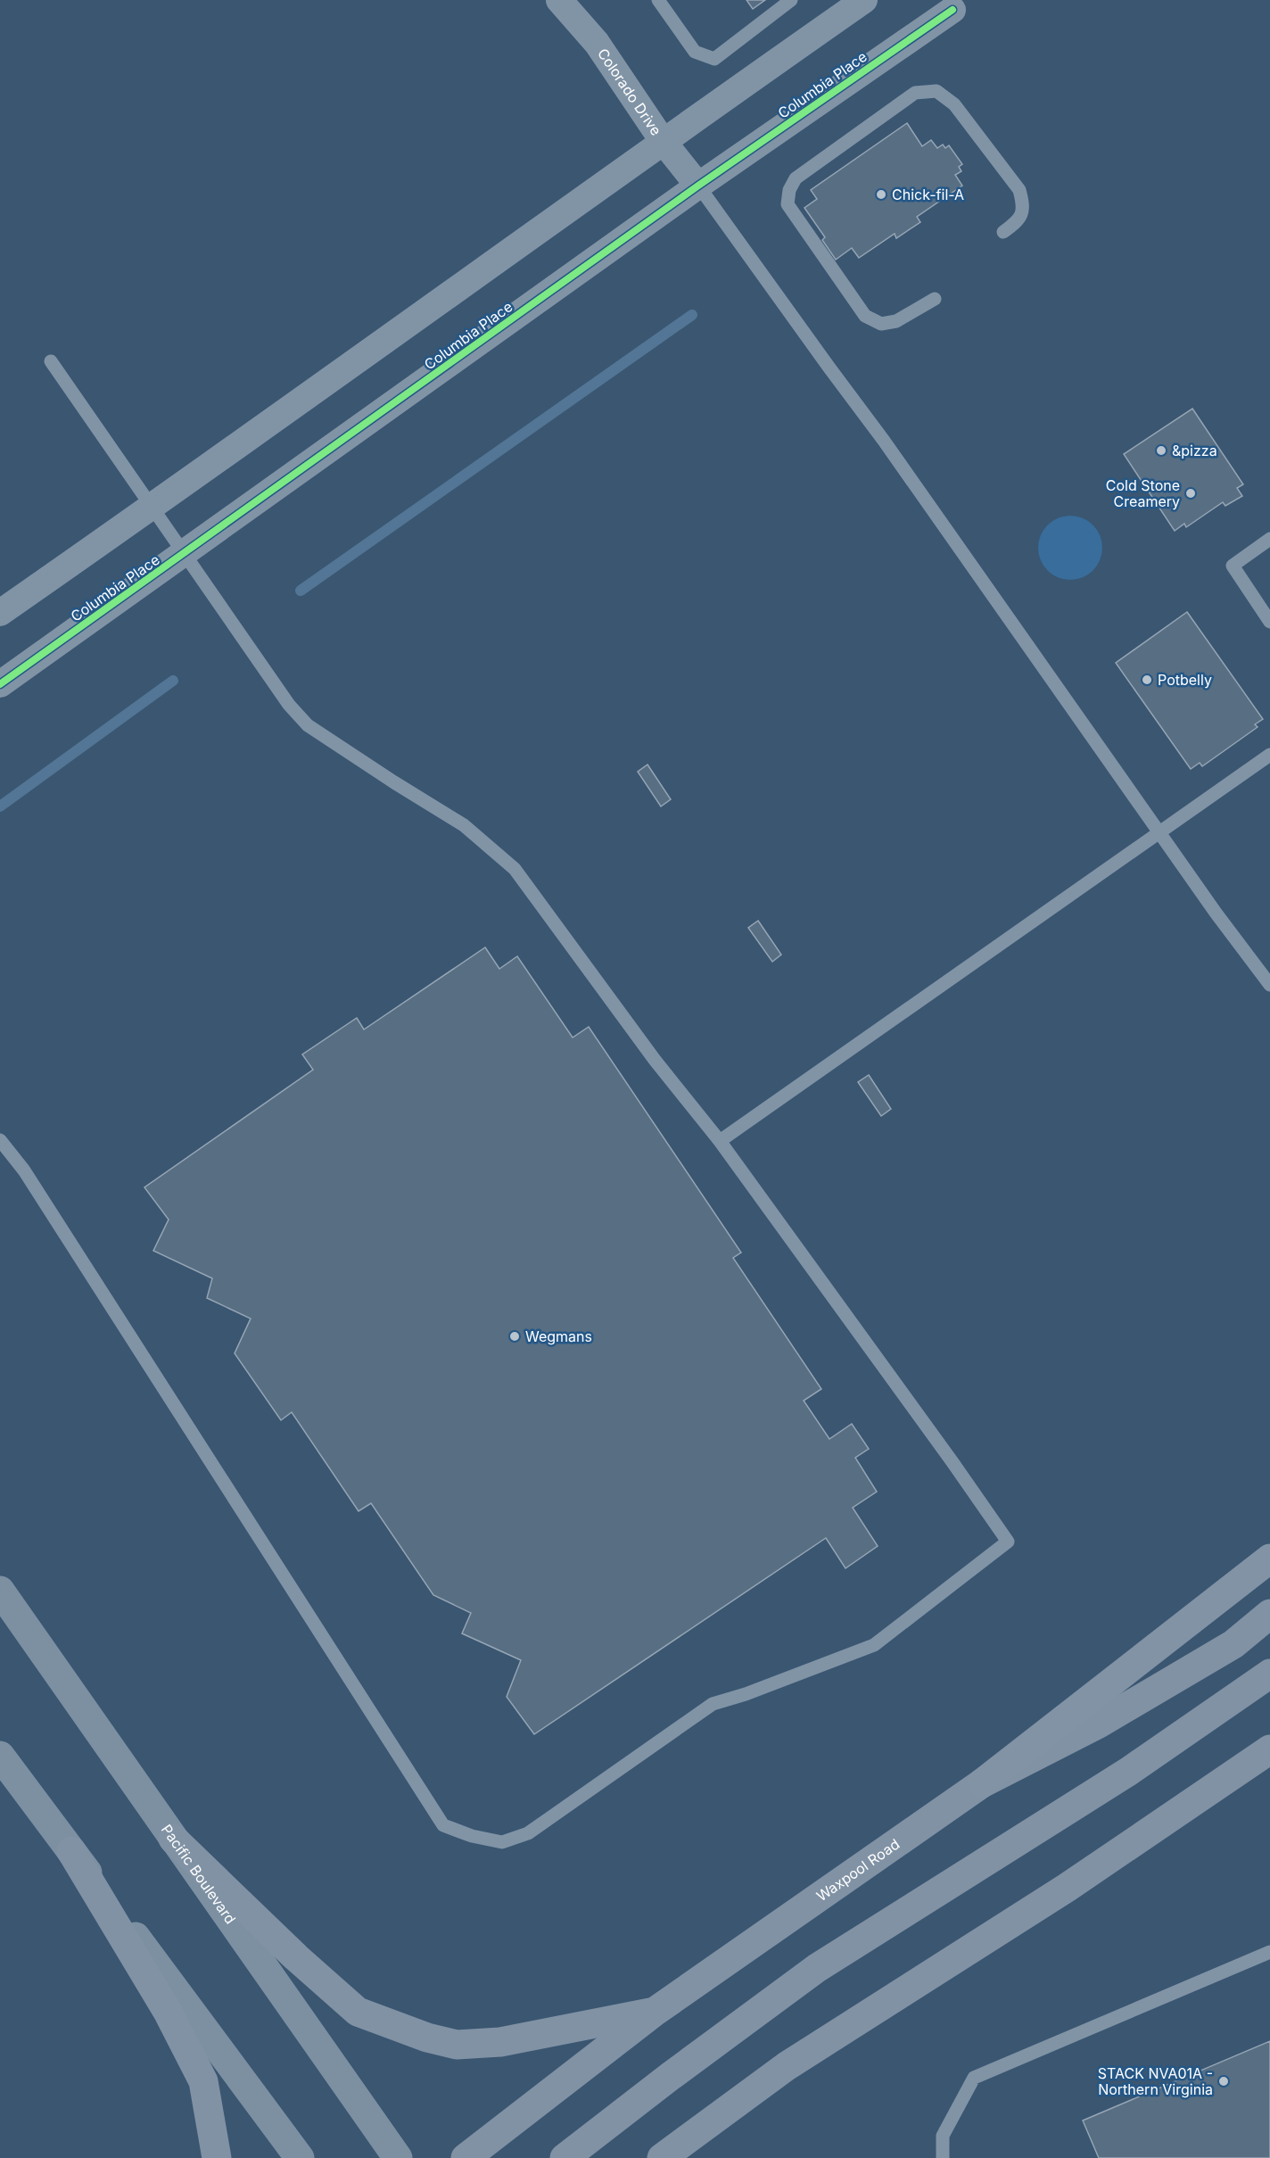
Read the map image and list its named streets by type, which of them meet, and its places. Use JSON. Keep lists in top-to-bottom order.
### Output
{
  "streets": {
    "main road": ["Waxpool Road", "Pacific Boulevard"],
    "street": ["Columbia Place", "Colorado Drive"]
  },
  "crossings": [
    ["Columbia Place", "Colorado Drive"]
  ],
  "places": [
    "Chick-fil-A",
    "&pizza",
    "Cold Stone Creamery",
    "Potbelly",
    "Wegmans",
    "STACK NVA01A - Northern Virginia"
  ]
}
